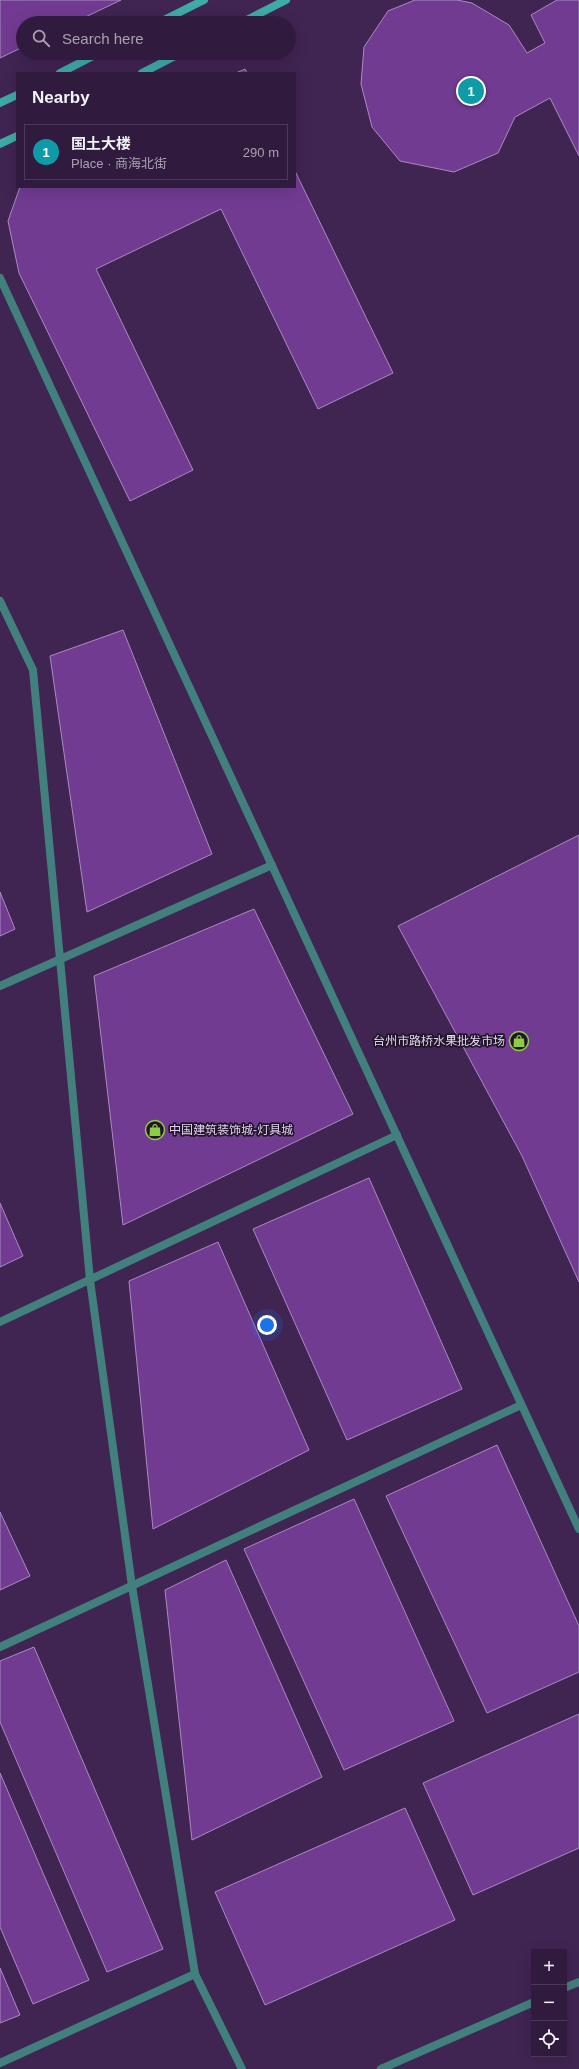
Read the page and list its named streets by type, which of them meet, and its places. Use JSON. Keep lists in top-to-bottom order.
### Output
{
  "places": {
    "shop": ["台州市路桥水果批发市场", "中国建筑装饰城-灯具城"]
  },
  "page": {
    "search": "Search here",
    "heading": "Nearby",
    "pins": "1",
    "list": [
      {
        "mark": "1",
        "name": "国土大楼",
        "note": "Place · 商海北街",
        "value": "290 m"
      }
    ],
    "map_buttons": ["+", "−"]
  }
}
